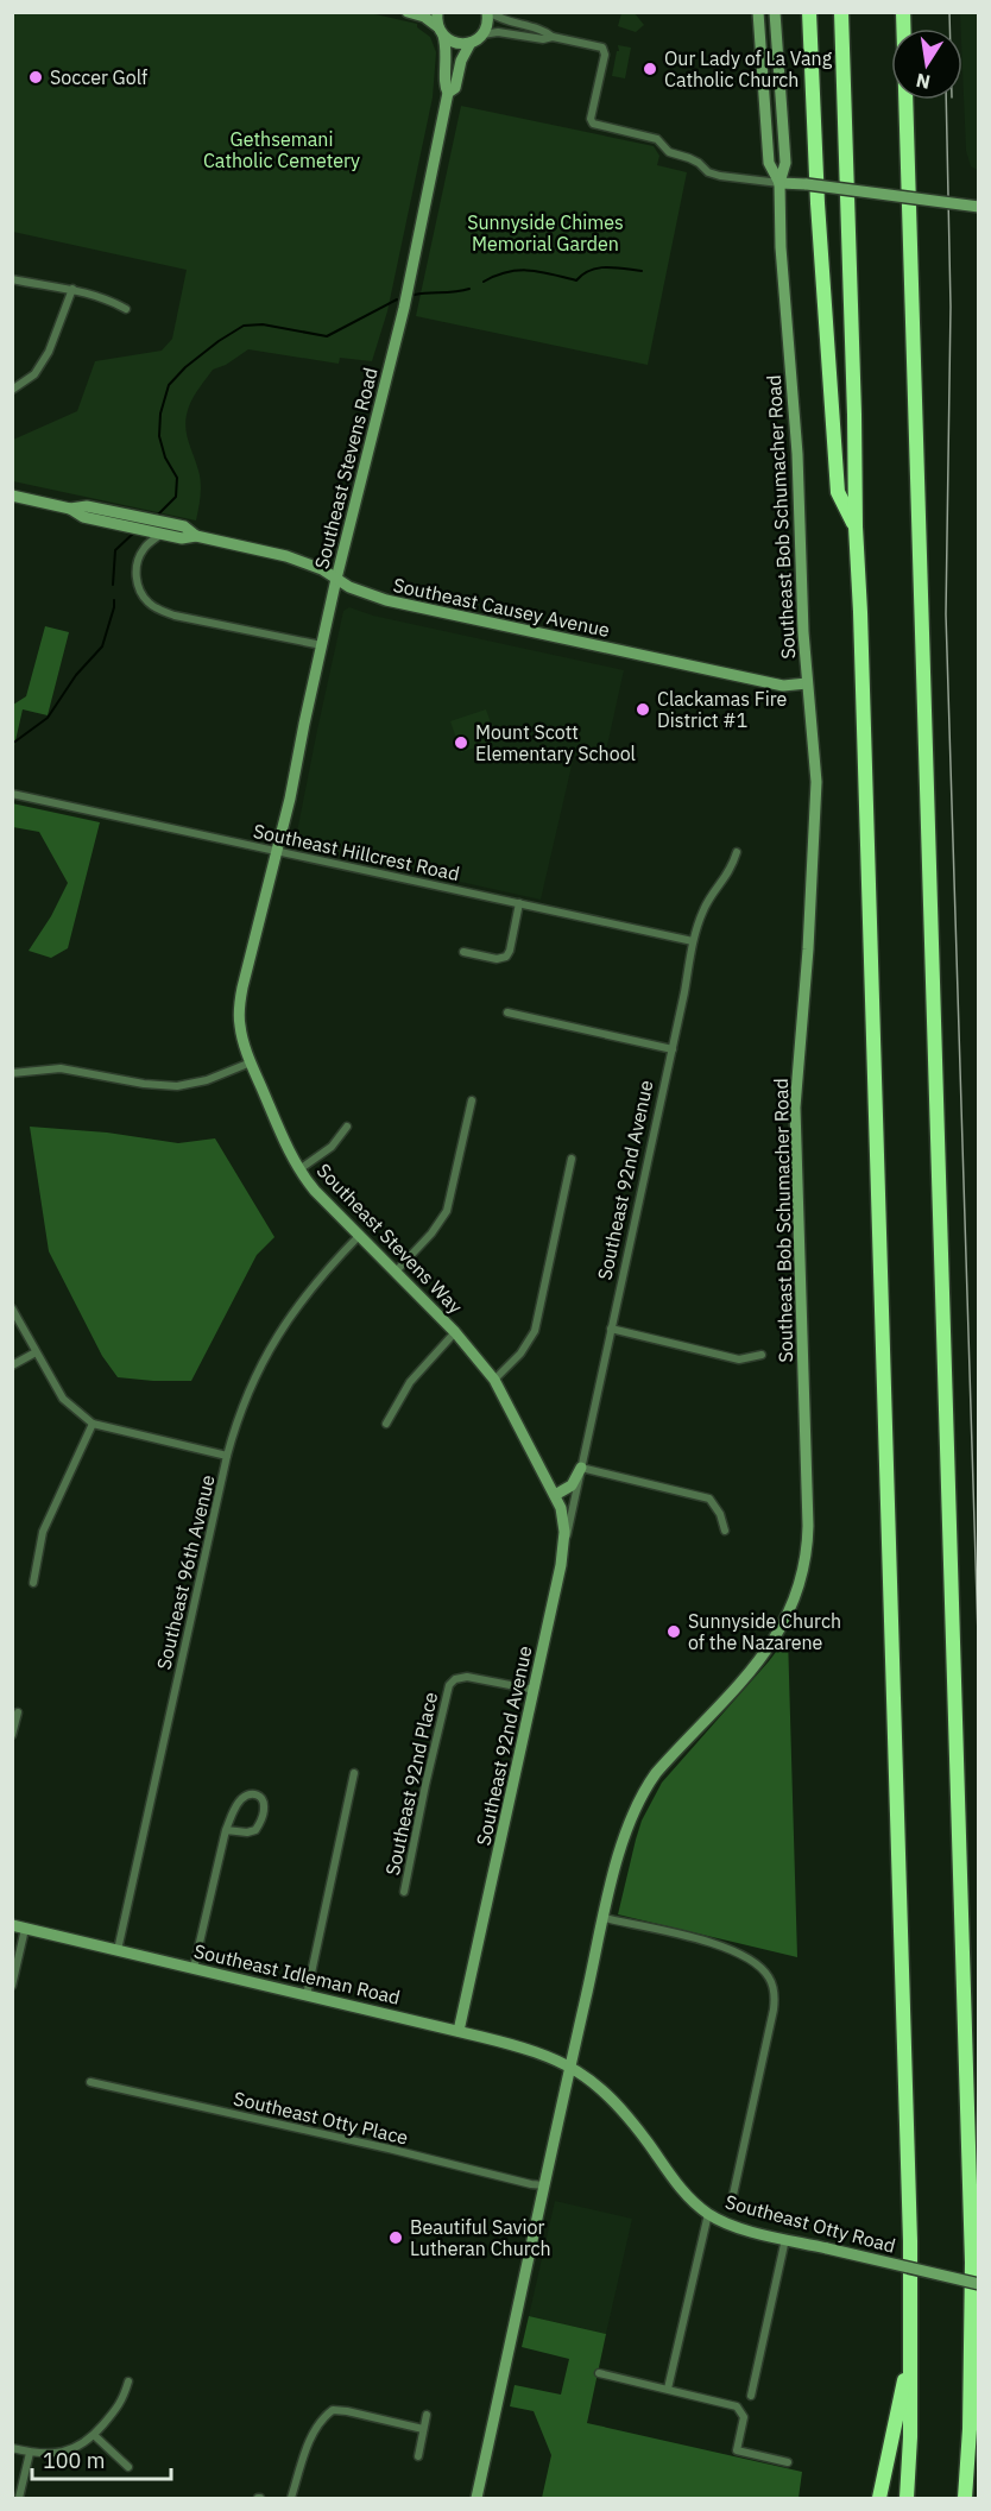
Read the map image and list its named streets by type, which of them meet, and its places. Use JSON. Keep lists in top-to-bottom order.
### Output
{
  "streets": {
    "street": [
      "Southeast Stevens Road",
      "Southeast Bob Schumacher Road",
      "Southeast Causey Avenue",
      "Southeast Hillcrest Road",
      "Southeast 92nd Avenue",
      "Southeast Stevens Way",
      "Southeast 96th Avenue",
      "Southeast 92nd Place",
      "Southeast Idleman Road",
      "Southeast Otty Place",
      "Southeast Otty Road"
    ]
  },
  "crossings": [
    ["Southeast Stevens Road", "Southeast Causey Avenue"],
    ["Southeast Stevens Road", "Southeast Hillcrest Road"],
    ["Southeast Stevens Road", "Southeast Stevens Way"],
    ["Southeast Bob Schumacher Road", "Southeast Causey Avenue"],
    ["Southeast Bob Schumacher Road", "Southeast Idleman Road"],
    ["Southeast Bob Schumacher Road", "Southeast Otty Road"],
    ["Southeast Hillcrest Road", "Southeast 92nd Avenue"],
    ["Southeast Hillcrest Road", "Southeast Stevens Way"],
    ["Southeast 92nd Avenue", "Southeast Stevens Way"],
    ["Southeast 92nd Avenue", "Southeast 92nd Place"],
    ["Southeast 92nd Avenue", "Southeast Idleman Road"],
    ["Southeast Stevens Way", "Southeast 96th Avenue"],
    ["Southeast 96th Avenue", "Southeast Idleman Road"],
    ["Southeast Idleman Road", "Southeast Otty Road"]
  ],
  "parks": ["Gethsemani Catholic Cemetery", "Sunnyside Chimes Memorial Garden"],
  "places": [
    "Our Lady of La Vang Catholic Church",
    "Soccer Golf",
    "Clackamas Fire District #1",
    "Mount Scott Elementary School",
    "Sunnyside Church of the Nazarene",
    "Beautiful Savior Lutheran Church"
  ],
  "scale_bar": "100 m",
  "north": "bottom"
}
